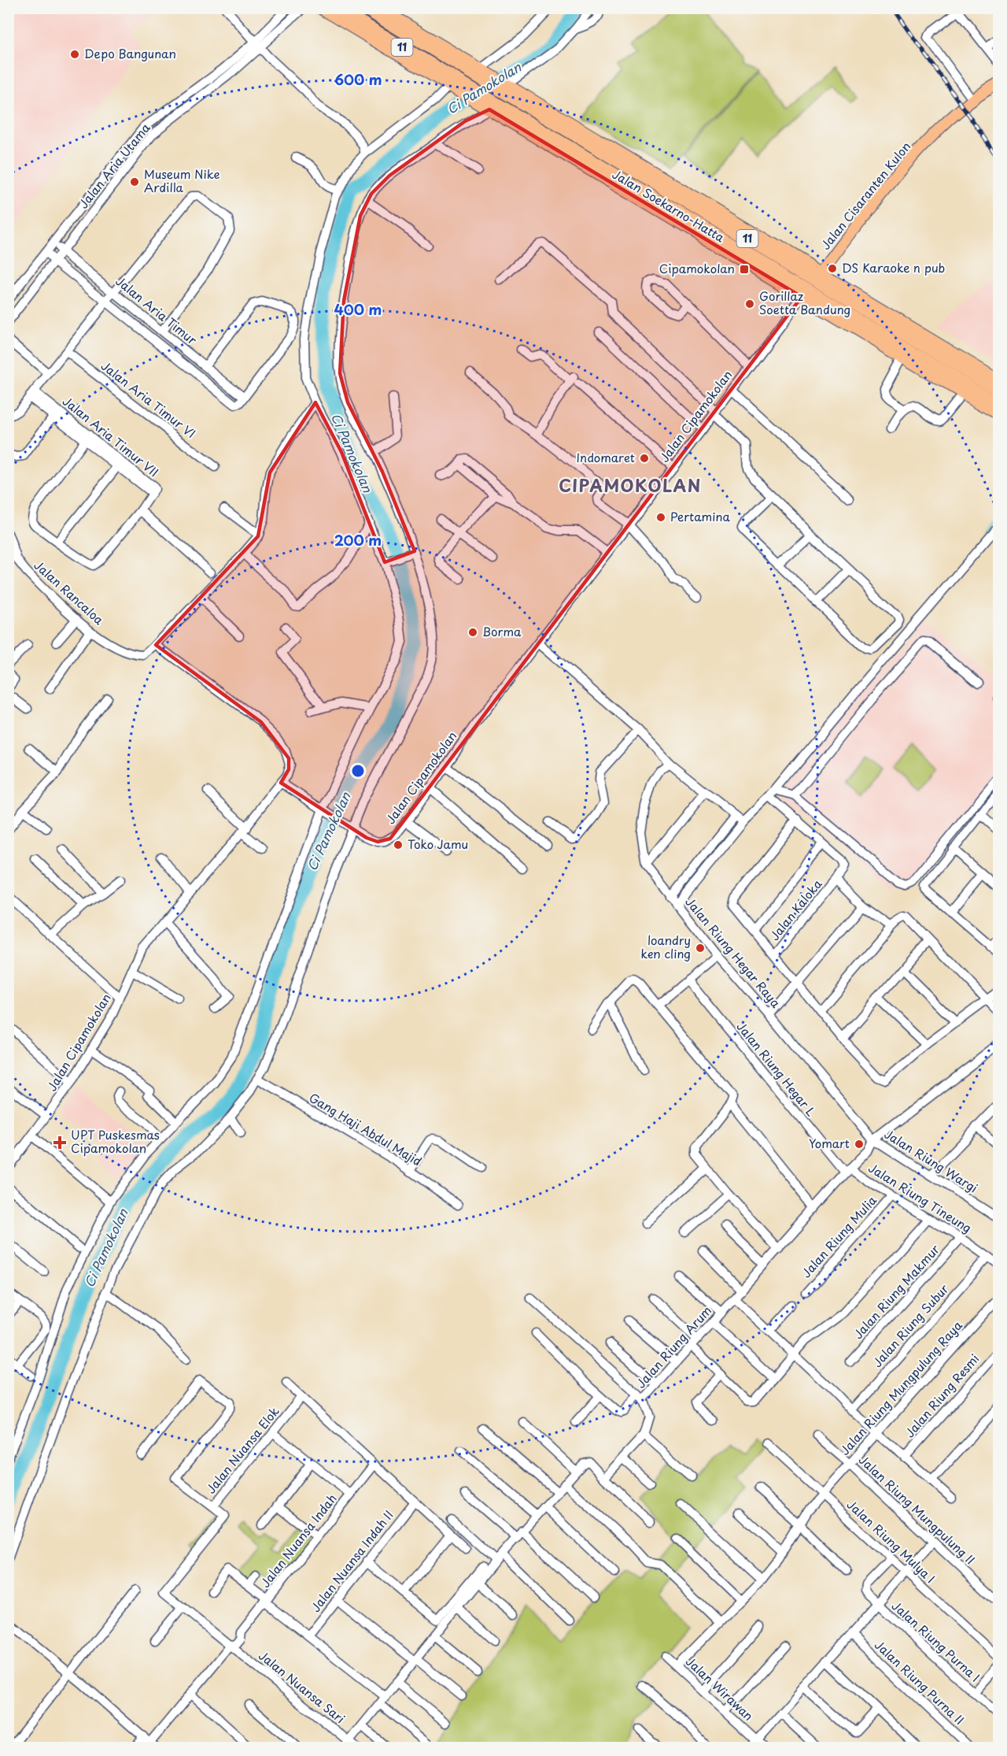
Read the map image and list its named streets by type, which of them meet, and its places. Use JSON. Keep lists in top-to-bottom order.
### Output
{
  "streets": {
    "highway": ["11", "Jalan Soekarno-Hatta"],
    "main road": ["Jalan Cisaranten Kulon"],
    "street": [
      "Jalan Aria Utama",
      "Jalan Aria Timur",
      "Jalan Aria Timur VI",
      "Jalan Cipamokolan",
      "Jalan Aria Timur VII",
      "Jalan Rancaloa",
      "Jalan Kaloka",
      "Jalan Riung Hegar Raya",
      "Jalan Riung Hegar L",
      "Gang Haji Abdul Majid",
      "Jalan Riung Wargi",
      "Jalan Riung Tineung",
      "Jalan Riung Mulia",
      "Jalan Riung Makmur",
      "Jalan Riung Subur",
      "Jalan Riung Arum",
      "Jalan Riung Mungpulung Raya",
      "Jalan Riung Resmi",
      "Jalan Nuansa Elok",
      "Jalan Riung Mungpulung II",
      "Jalan Nuansa Indah",
      "Jalan Riung Mulya I",
      "Jalan Nuansa Indah II",
      "Jalan Riung Purna I",
      "Jalan Riung Purna II",
      "Jalan Nuansa Sari",
      "Jalan Wirawan"
    ]
  },
  "crossings": [
    ["Jalan Aria Utama", "Jalan Aria Timur"],
    ["Jalan Cisaranten Kulon", "Jalan Soekarno-Hatta"],
    ["Jalan Soekarno-Hatta", "Jalan Cipamokolan"],
    ["Jalan Riung Hegar Raya", "Jalan Riung Wargi"],
    ["Jalan Riung Hegar Raya", "Jalan Riung Arum"],
    ["Jalan Riung Hegar L", "Jalan Riung Tineung"],
    ["Jalan Riung Hegar L", "Jalan Riung Arum"],
    ["Jalan Riung Wargi", "Jalan Riung Arum"],
    ["Jalan Riung Tineung", "Jalan Riung Mulia"],
    ["Jalan Riung Tineung", "Jalan Riung Makmur"],
    ["Jalan Riung Tineung", "Jalan Riung Subur"],
    ["Jalan Riung Tineung", "Jalan Riung Arum"],
    ["Jalan Riung Mungpulung Raya", "Jalan Riung Mungpulung II"],
    ["Jalan Riung Mungpulung Raya", "Jalan Riung Mulya I"],
    ["Jalan Riung Mungpulung Raya", "Jalan Wirawan"],
    ["Jalan Nuansa Elok", "Jalan Nuansa Sari"],
    ["Jalan Nuansa Indah", "Jalan Nuansa Sari"],
    ["Jalan Riung Mulya I", "Jalan Riung Purna I"]
  ],
  "districts": ["CIPAMOKOLAN"],
  "water": ["Ci Pamokolan"],
  "places": {
    "other": [
      "Depo Bangunan",
      "Museum Nike Ardilla",
      "DS Karaoke n pub",
      "Gorillaz Soetta Bandung",
      "Indomaret",
      "Pertamina",
      "Borma",
      "Toko Jamu",
      "loandry ken cling",
      "Yomart"
    ],
    "transit": ["Cipamokolan"],
    "health": ["UPT Puskesmas Cipamokolan"]
  },
  "rings": ["600 m", "400 m", "200 m"]
}
